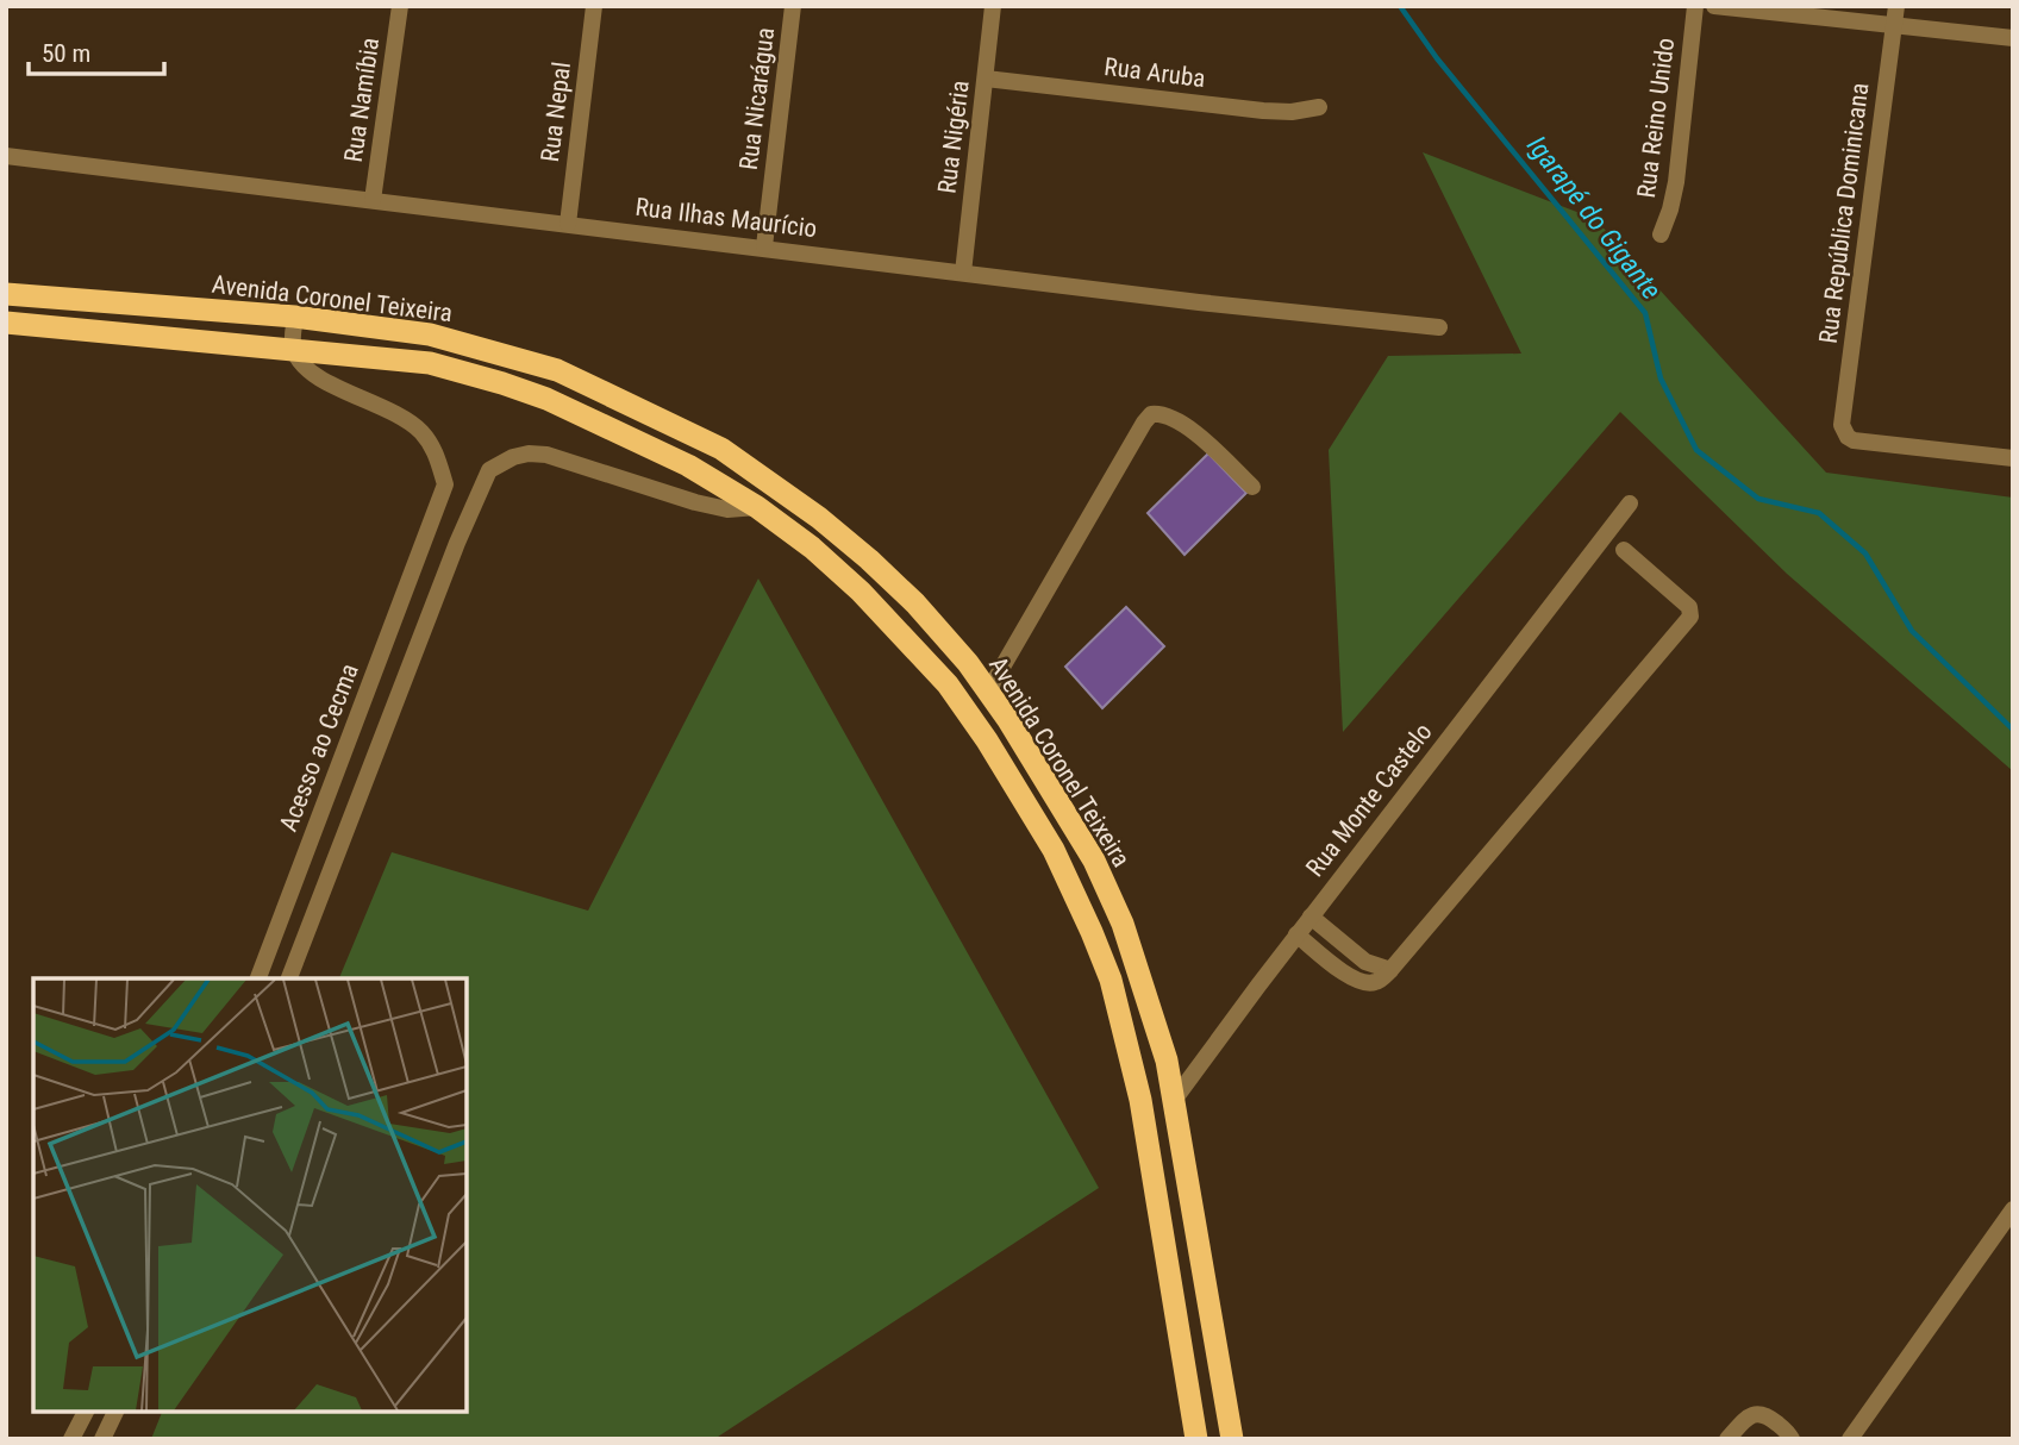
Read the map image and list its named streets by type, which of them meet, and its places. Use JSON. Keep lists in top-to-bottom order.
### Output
{
  "streets": {
    "highway": ["Avenida Coronel Teixeira"],
    "street": [
      "Rua Aruba",
      "Rua Nicarágua",
      "Rua Namíbia",
      "Rua Nepal",
      "Rua Reino Unido",
      "Rua Nigéria",
      "Rua República Dominicana",
      "Rua Ilhas Maurício",
      "Acesso ao Cecma",
      "Rua Monte Castelo"
    ]
  },
  "crossings": [
    ["Rua Aruba", "Rua Nigéria"],
    ["Rua Nicarágua", "Rua Ilhas Maurício"],
    ["Rua Namíbia", "Rua Ilhas Maurício"],
    ["Rua Nepal", "Rua Ilhas Maurício"],
    ["Rua Nigéria", "Rua Ilhas Maurício"],
    ["Avenida Coronel Teixeira", "Acesso ao Cecma"],
    ["Avenida Coronel Teixeira", "Rua Monte Castelo"]
  ],
  "water": ["Igarapé do Gigante"],
  "scale_bar": "50 m"
}
